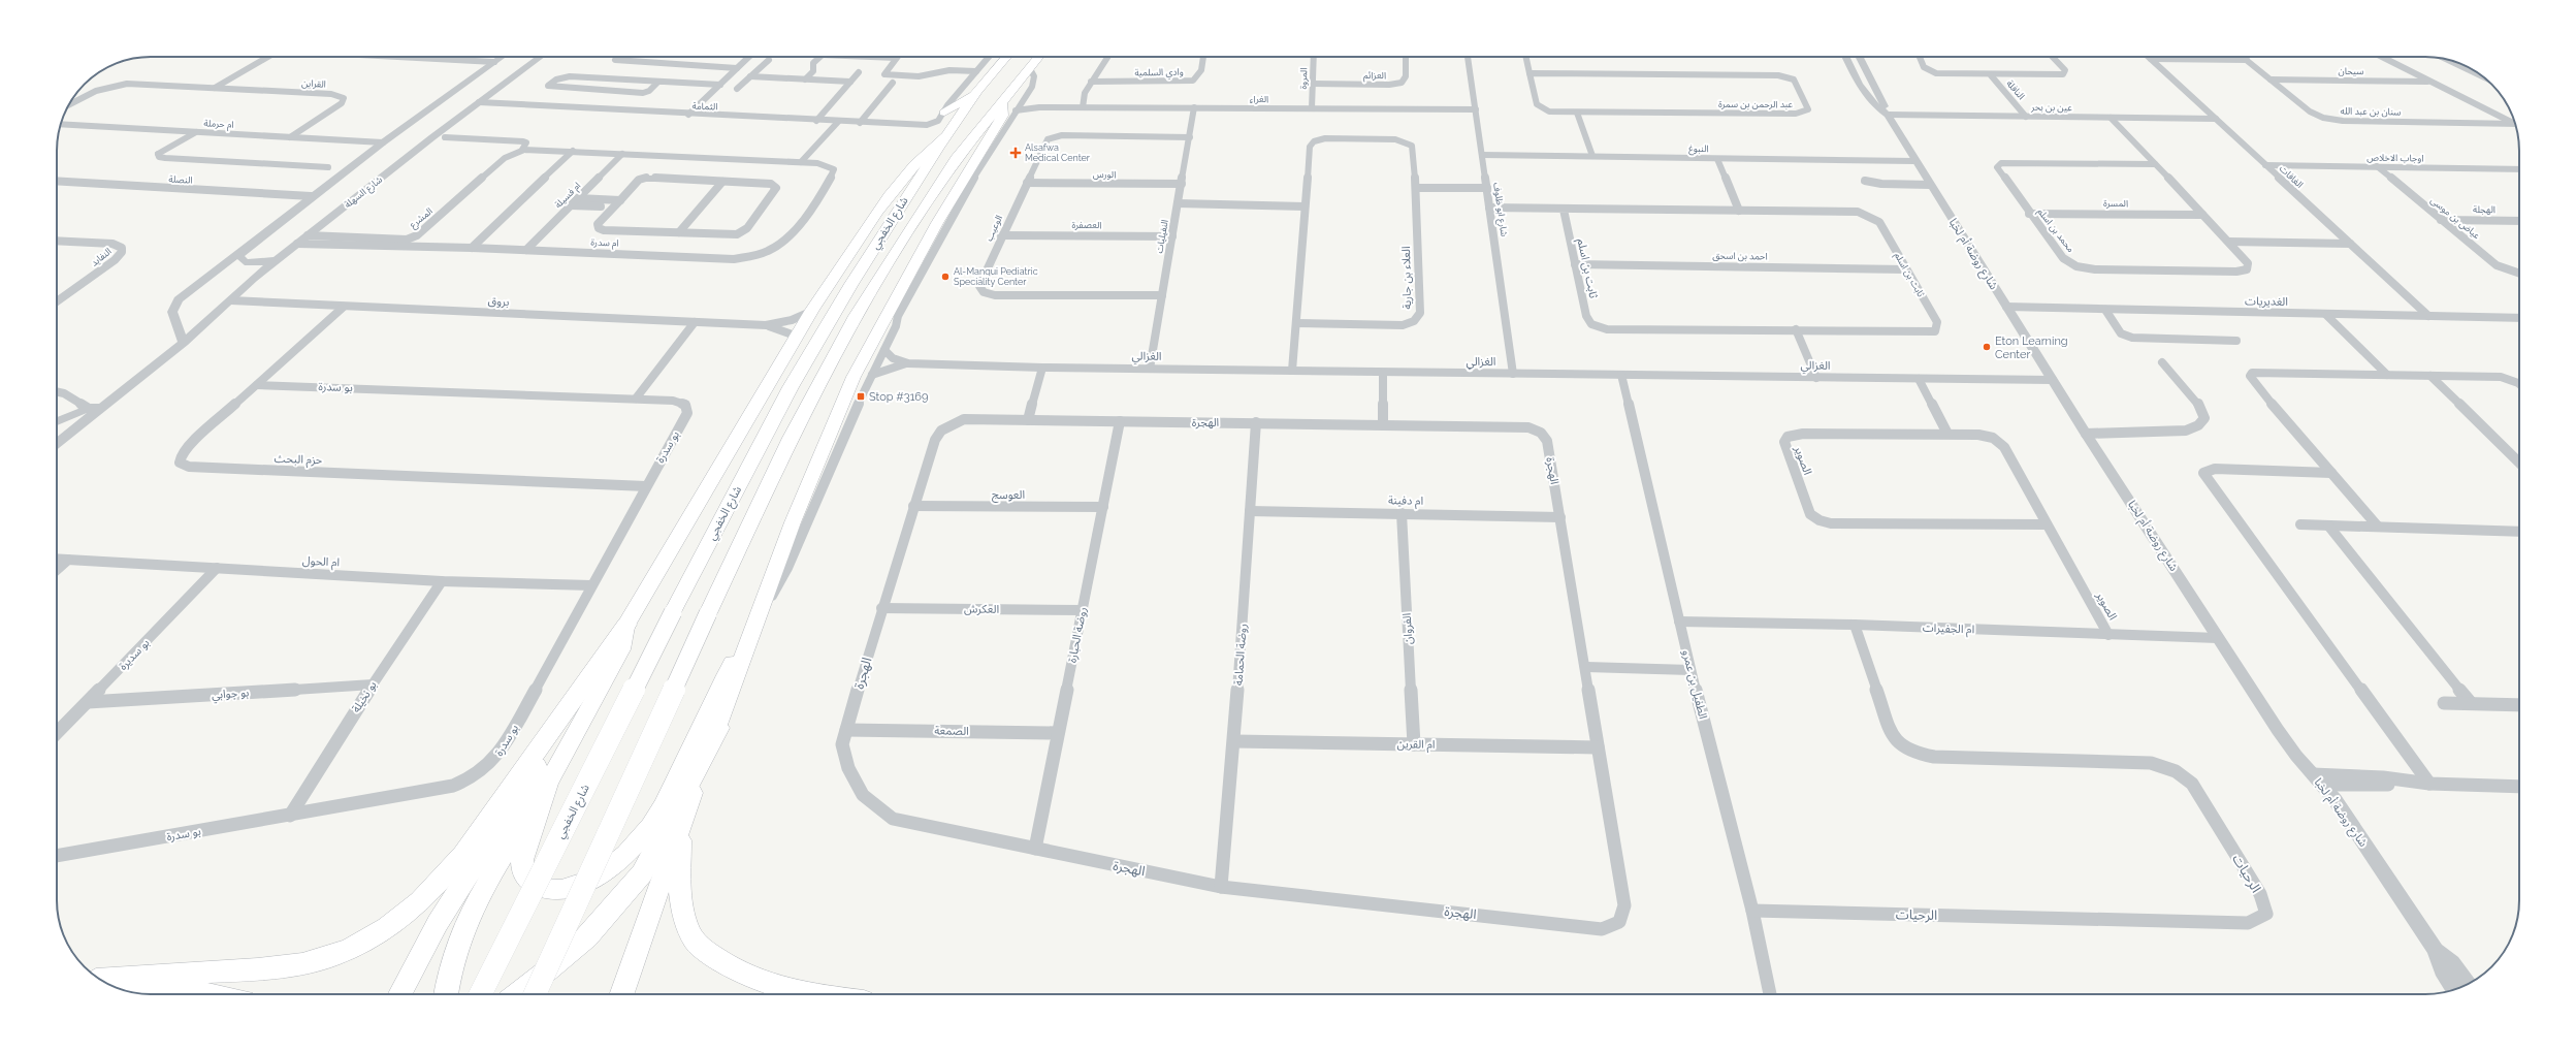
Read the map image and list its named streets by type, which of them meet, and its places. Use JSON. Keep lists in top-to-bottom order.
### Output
{
  "streets": {
    "highway": ["شارع الخفجي"],
    "street": [
      "سيحان",
      "وادي السلمية",
      "العزائم",
      "المروة",
      "القراين",
      "النافلة",
      "الغراء",
      "عبد الرحمن بن سمرة",
      "الثمامة",
      "عين بن بحر",
      "سنان بن عبد الله",
      "ام حرملة",
      "النبوغ",
      "اوجاب الاخلاص",
      "الورس",
      "الغافات",
      "النصلة",
      "شارع السهلة",
      "ام فسيلة",
      "المسرة",
      "شارع ابو ظلوف",
      "الهجلة",
      "المشرع",
      "عياض بن موسى",
      "العصفرة",
      "الوعيب",
      "محمد بن اسلم",
      "النفيليات",
      "ام سدرة",
      "شارع روضة أم لخبا",
      "احمد بن اسحق",
      "النفايد",
      "ثابت بن اسلم",
      "العلاء بن جارية",
      "بروق",
      "الغديريات",
      "الغزالي",
      "بو سدرة",
      "الهجرة",
      "حزم البحث",
      "الصوير",
      "العوسج",
      "ام دفينة",
      "ام الحول",
      "العكرش",
      "الفروان",
      "ام الجفيرات",
      "روضة الحبارة",
      "بو سديرة",
      "روضة الحمامة",
      "الطفيل بن عمرو",
      "بو جوابي",
      "بو نخيلة",
      "الصمعة",
      "ام القرين",
      "الرحيات"
    ]
  },
  "crossings": [
    ["سيحان", "سنان بن عبد الله"],
    ["العزائم", "المروة"],
    ["المروة", "الغراء"],
    ["القراين", "ام حرملة"],
    ["النافلة", "عين بن بحر"],
    ["الغراء", "شارع ابو ظلوف"],
    ["الغراء", "النفيليات"],
    ["الثمامة", "شارع السهلة"],
    ["عين بن بحر", "الغافات"],
    ["عين بن بحر", "محمد بن اسلم"],
    ["عين بن بحر", "شارع روضة أم لخبا"],
    ["النبوغ", "شارع ابو ظلوف"],
    ["النبوغ", "شارع روضة أم لخبا"],
    ["اوجاب الاخلاص", "الغافات"],
    ["اوجاب الاخلاص", "عياض بن موسى"],
    ["الورس", "الوعيب"],
    ["الورس", "النفيليات"],
    ["الغافات", "الغديريات"],
    ["شارع السهلة", "المشرع"],
    ["شارع السهلة", "ام سدرة"],
    ["شارع السهلة", "بروق"],
    ["ام فسيلة", "ام سدرة"],
    ["المسرة", "محمد بن اسلم"],
    ["شارع ابو ظلوف", "ثابت بن اسلم"],
    ["شارع ابو ظلوف", "الغزالي"],
    ["الهجلة", "عياض بن موسى"],
    ["المشرع", "ام سدرة"],
    ["العصفرة", "الوعيب"],
    ["العصفرة", "النفيليات"],
    ["الوعيب", "النفيليات"],
    ["النفيليات", "الغزالي"],
    ["شارع روضة أم لخبا", "الغديريات"],
    ["شارع روضة أم لخبا", "الغزالي"],
    ["شارع روضة أم لخبا", "ام الجفيرات"],
    ["احمد بن اسحق", "ثابت بن اسلم"],
    ["العلاء بن جارية", "الغزالي"],
    ["بروق", "حزم البحث"],
    ["الغزالي", "الطفيل بن عمرو"],
    ["بو سدرة", "حزم البحث"],
    ["بو سدرة", "ام الحول"],
    ["بو سدرة", "بو نخيلة"],
    ["الهجرة", "العوسج"],
    ["الهجرة", "ام دفينة"],
    ["الهجرة", "العكرش"],
    ["الهجرة", "روضة الحبارة"],
    ["الهجرة", "روضة الحمامة"],
    ["الهجرة", "الصمعة"],
    ["الهجرة", "ام القرين"],
    ["الصوير", "ام الجفيرات"],
    ["العوسج", "روضة الحبارة"],
    ["ام دفينة", "الفروان"],
    ["ام دفينة", "روضة الحمامة"],
    ["ام الحول", "بو سديرة"],
    ["ام الحول", "بو نخيلة"],
    ["العكرش", "روضة الحبارة"],
    ["الفروان", "ام القرين"],
    ["ام الجفيرات", "الطفيل بن عمرو"],
    ["ام الجفيرات", "الرحيات"],
    ["روضة الحبارة", "الصمعة"],
    ["بو سديرة", "بو جوابي"],
    ["روضة الحمامة", "ام القرين"],
    ["الطفيل بن عمرو", "الرحيات"],
    ["بو جوابي", "بو نخيلة"]
  ],
  "places": {
    "health": ["Alsafwa Medical Center"],
    "other": ["Al-Manqui Pediatric Speciality Center", "Eton Learning Center"],
    "transit": ["Stop #3169"]
  }
}
